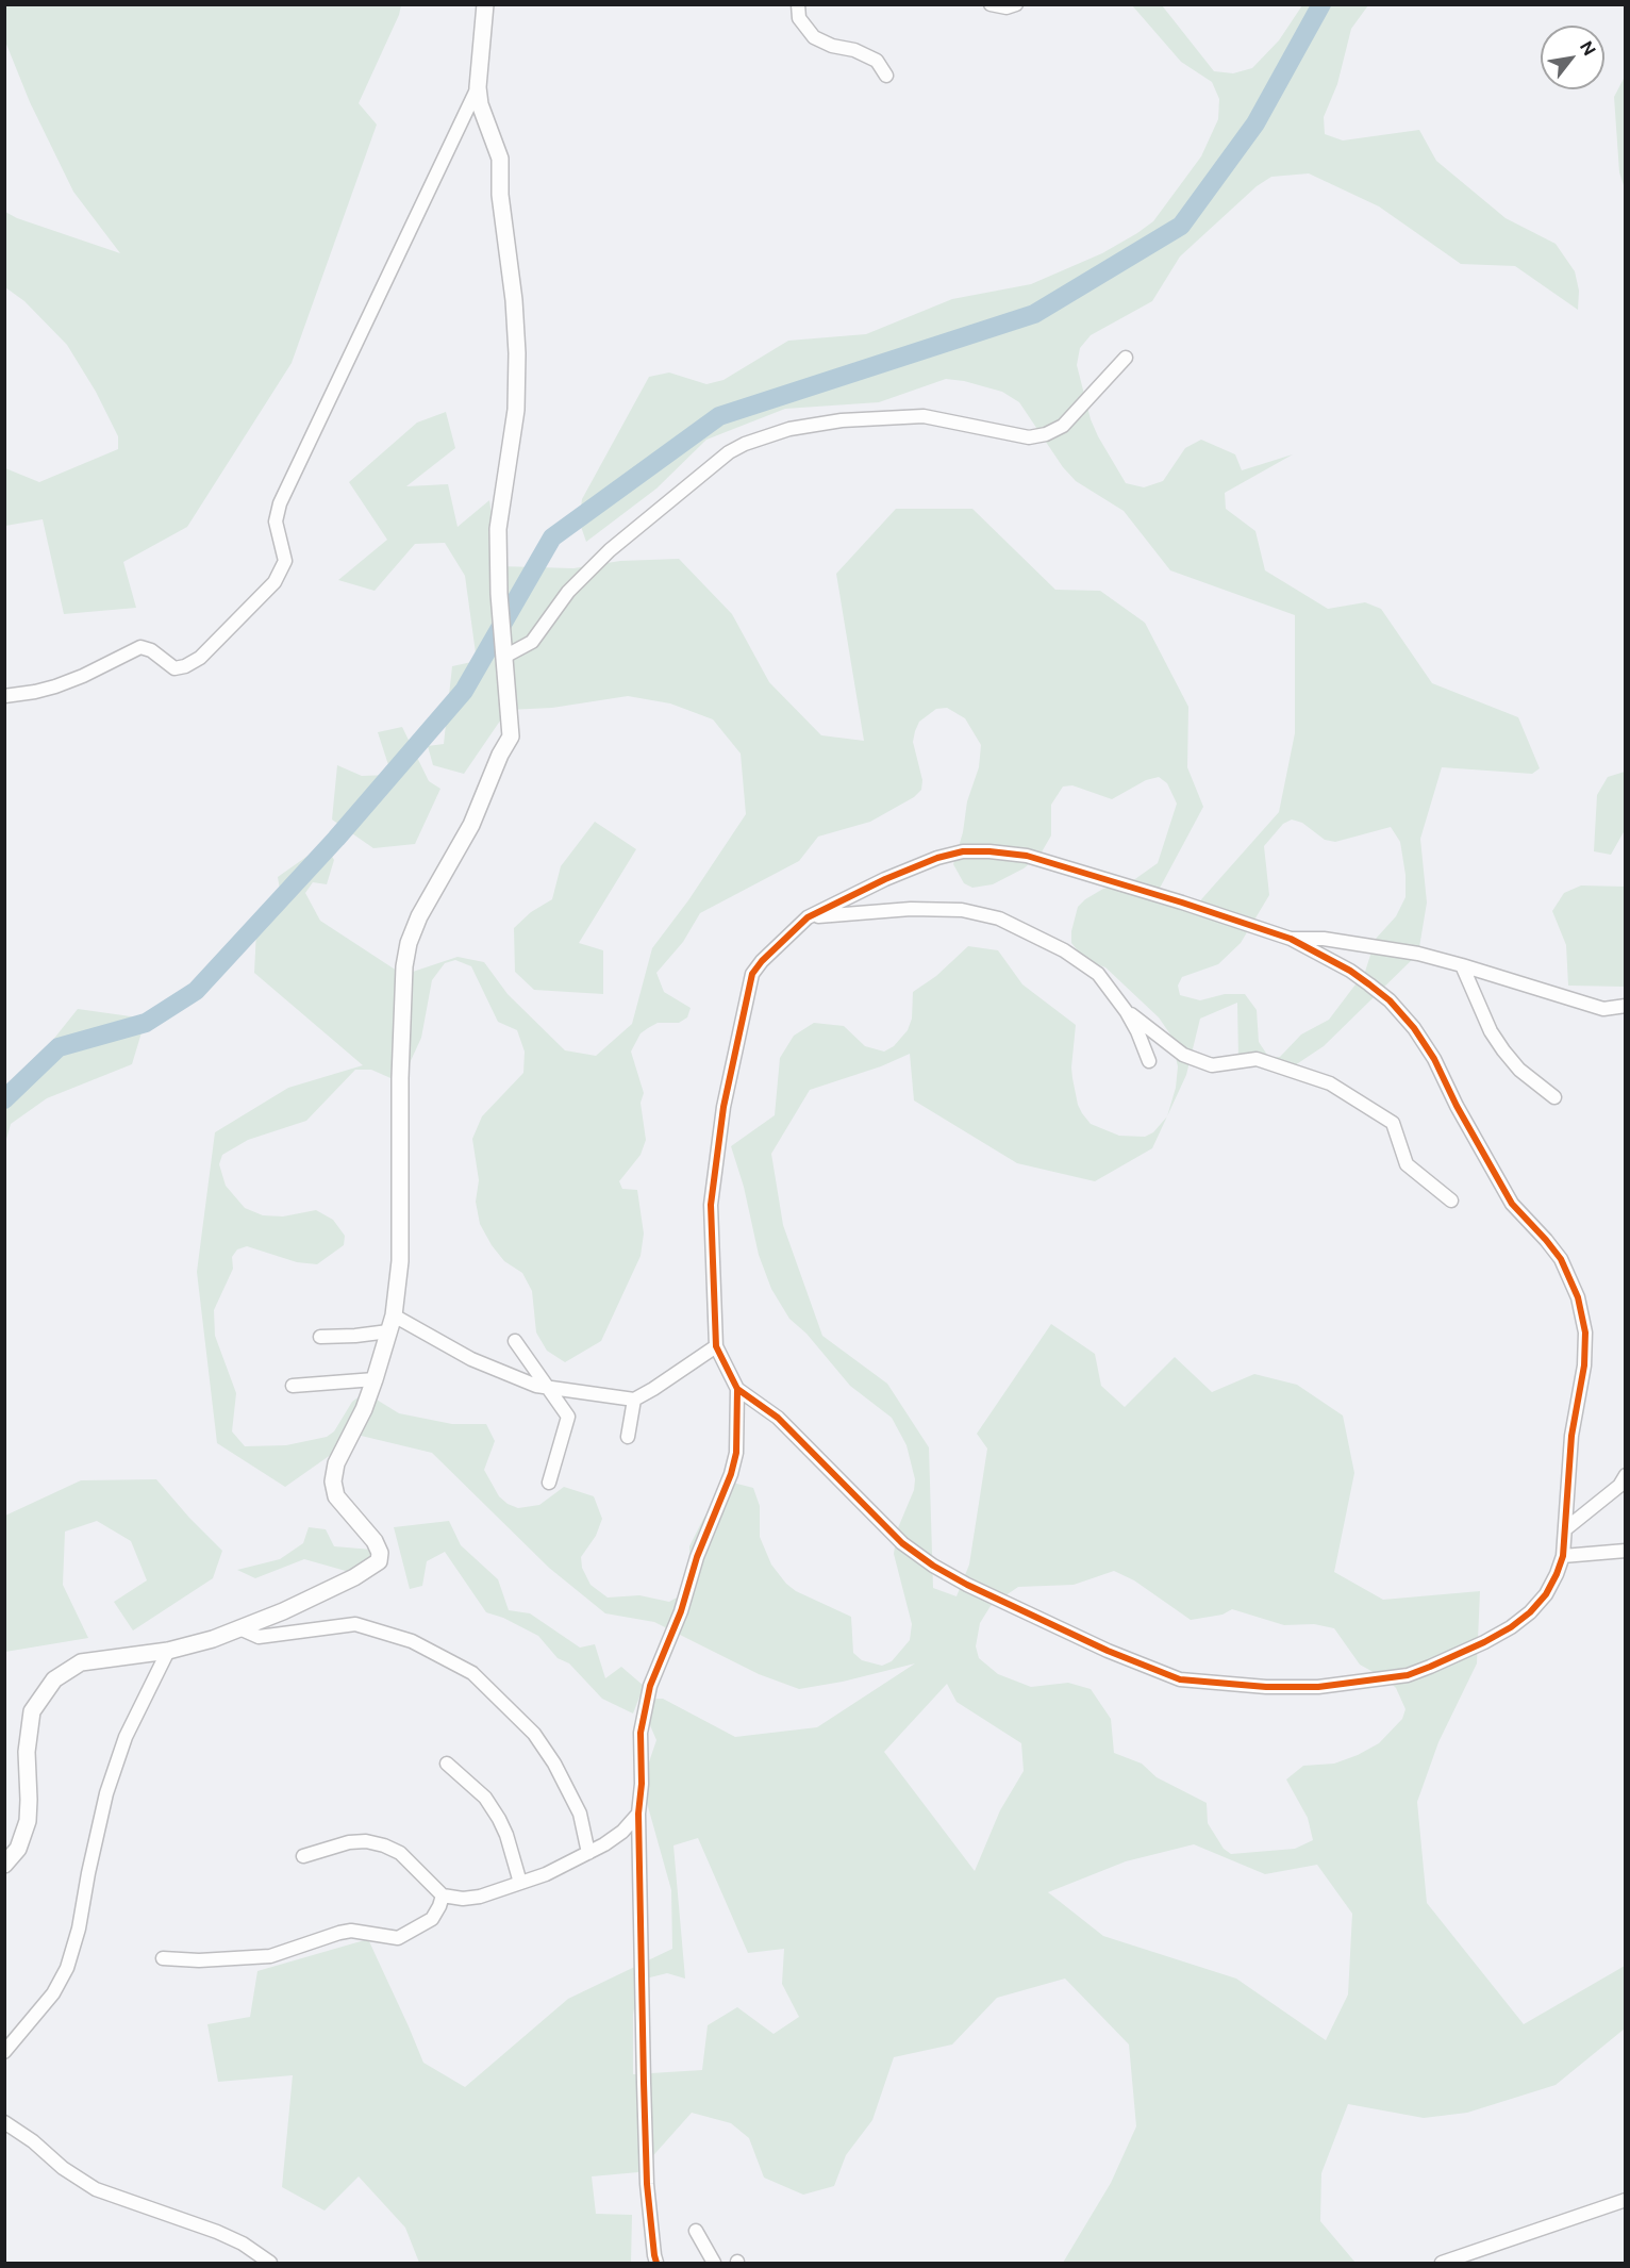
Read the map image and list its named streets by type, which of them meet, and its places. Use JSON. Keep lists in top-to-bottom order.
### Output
{
  "north": "top right"
}
